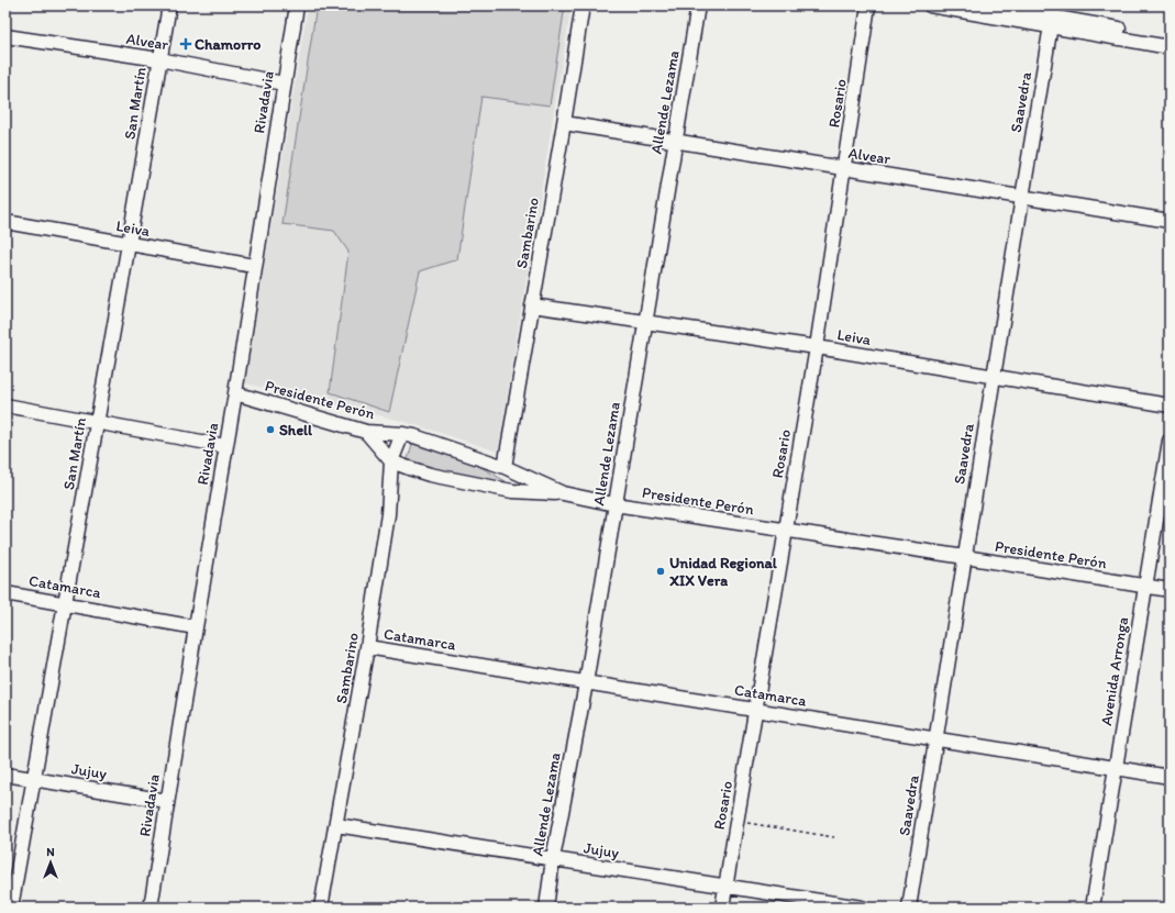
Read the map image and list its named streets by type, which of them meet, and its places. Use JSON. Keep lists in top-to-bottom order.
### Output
{
  "streets": {
    "street": [
      "Alvear",
      "Rivadavia",
      "Allende Lezama",
      "Saavedra",
      "San Martín",
      "Rosario",
      "Leiva",
      "Sambarino",
      "Presidente Perón",
      "Catamarca",
      "Avenida Arronga",
      "Jujuy"
    ]
  },
  "crossings": [
    ["Alvear", "Rivadavia"],
    ["Alvear", "Allende Lezama"],
    ["Alvear", "Saavedra"],
    ["Alvear", "San Martín"],
    ["Alvear", "Rosario"],
    ["Alvear", "Sambarino"],
    ["Rivadavia", "Leiva"],
    ["Rivadavia", "Presidente Perón"],
    ["Rivadavia", "Catamarca"],
    ["Rivadavia", "Jujuy"],
    ["Allende Lezama", "Leiva"],
    ["Allende Lezama", "Presidente Perón"],
    ["Allende Lezama", "Catamarca"],
    ["Allende Lezama", "Jujuy"],
    ["Saavedra", "Leiva"],
    ["Saavedra", "Presidente Perón"],
    ["Saavedra", "Catamarca"],
    ["San Martín", "Leiva"],
    ["San Martín", "Catamarca"],
    ["San Martín", "Jujuy"],
    ["Rosario", "Leiva"],
    ["Rosario", "Presidente Perón"],
    ["Rosario", "Catamarca"],
    ["Rosario", "Jujuy"],
    ["Leiva", "Sambarino"],
    ["Sambarino", "Presidente Perón"],
    ["Sambarino", "Catamarca"],
    ["Sambarino", "Jujuy"],
    ["Presidente Perón", "Avenida Arronga"],
    ["Catamarca", "Avenida Arronga"]
  ],
  "places": {
    "health": ["Chamorro"],
    "other": ["Shell", "Unidad Regional XIX Vera"]
  },
  "north": "top"
}
